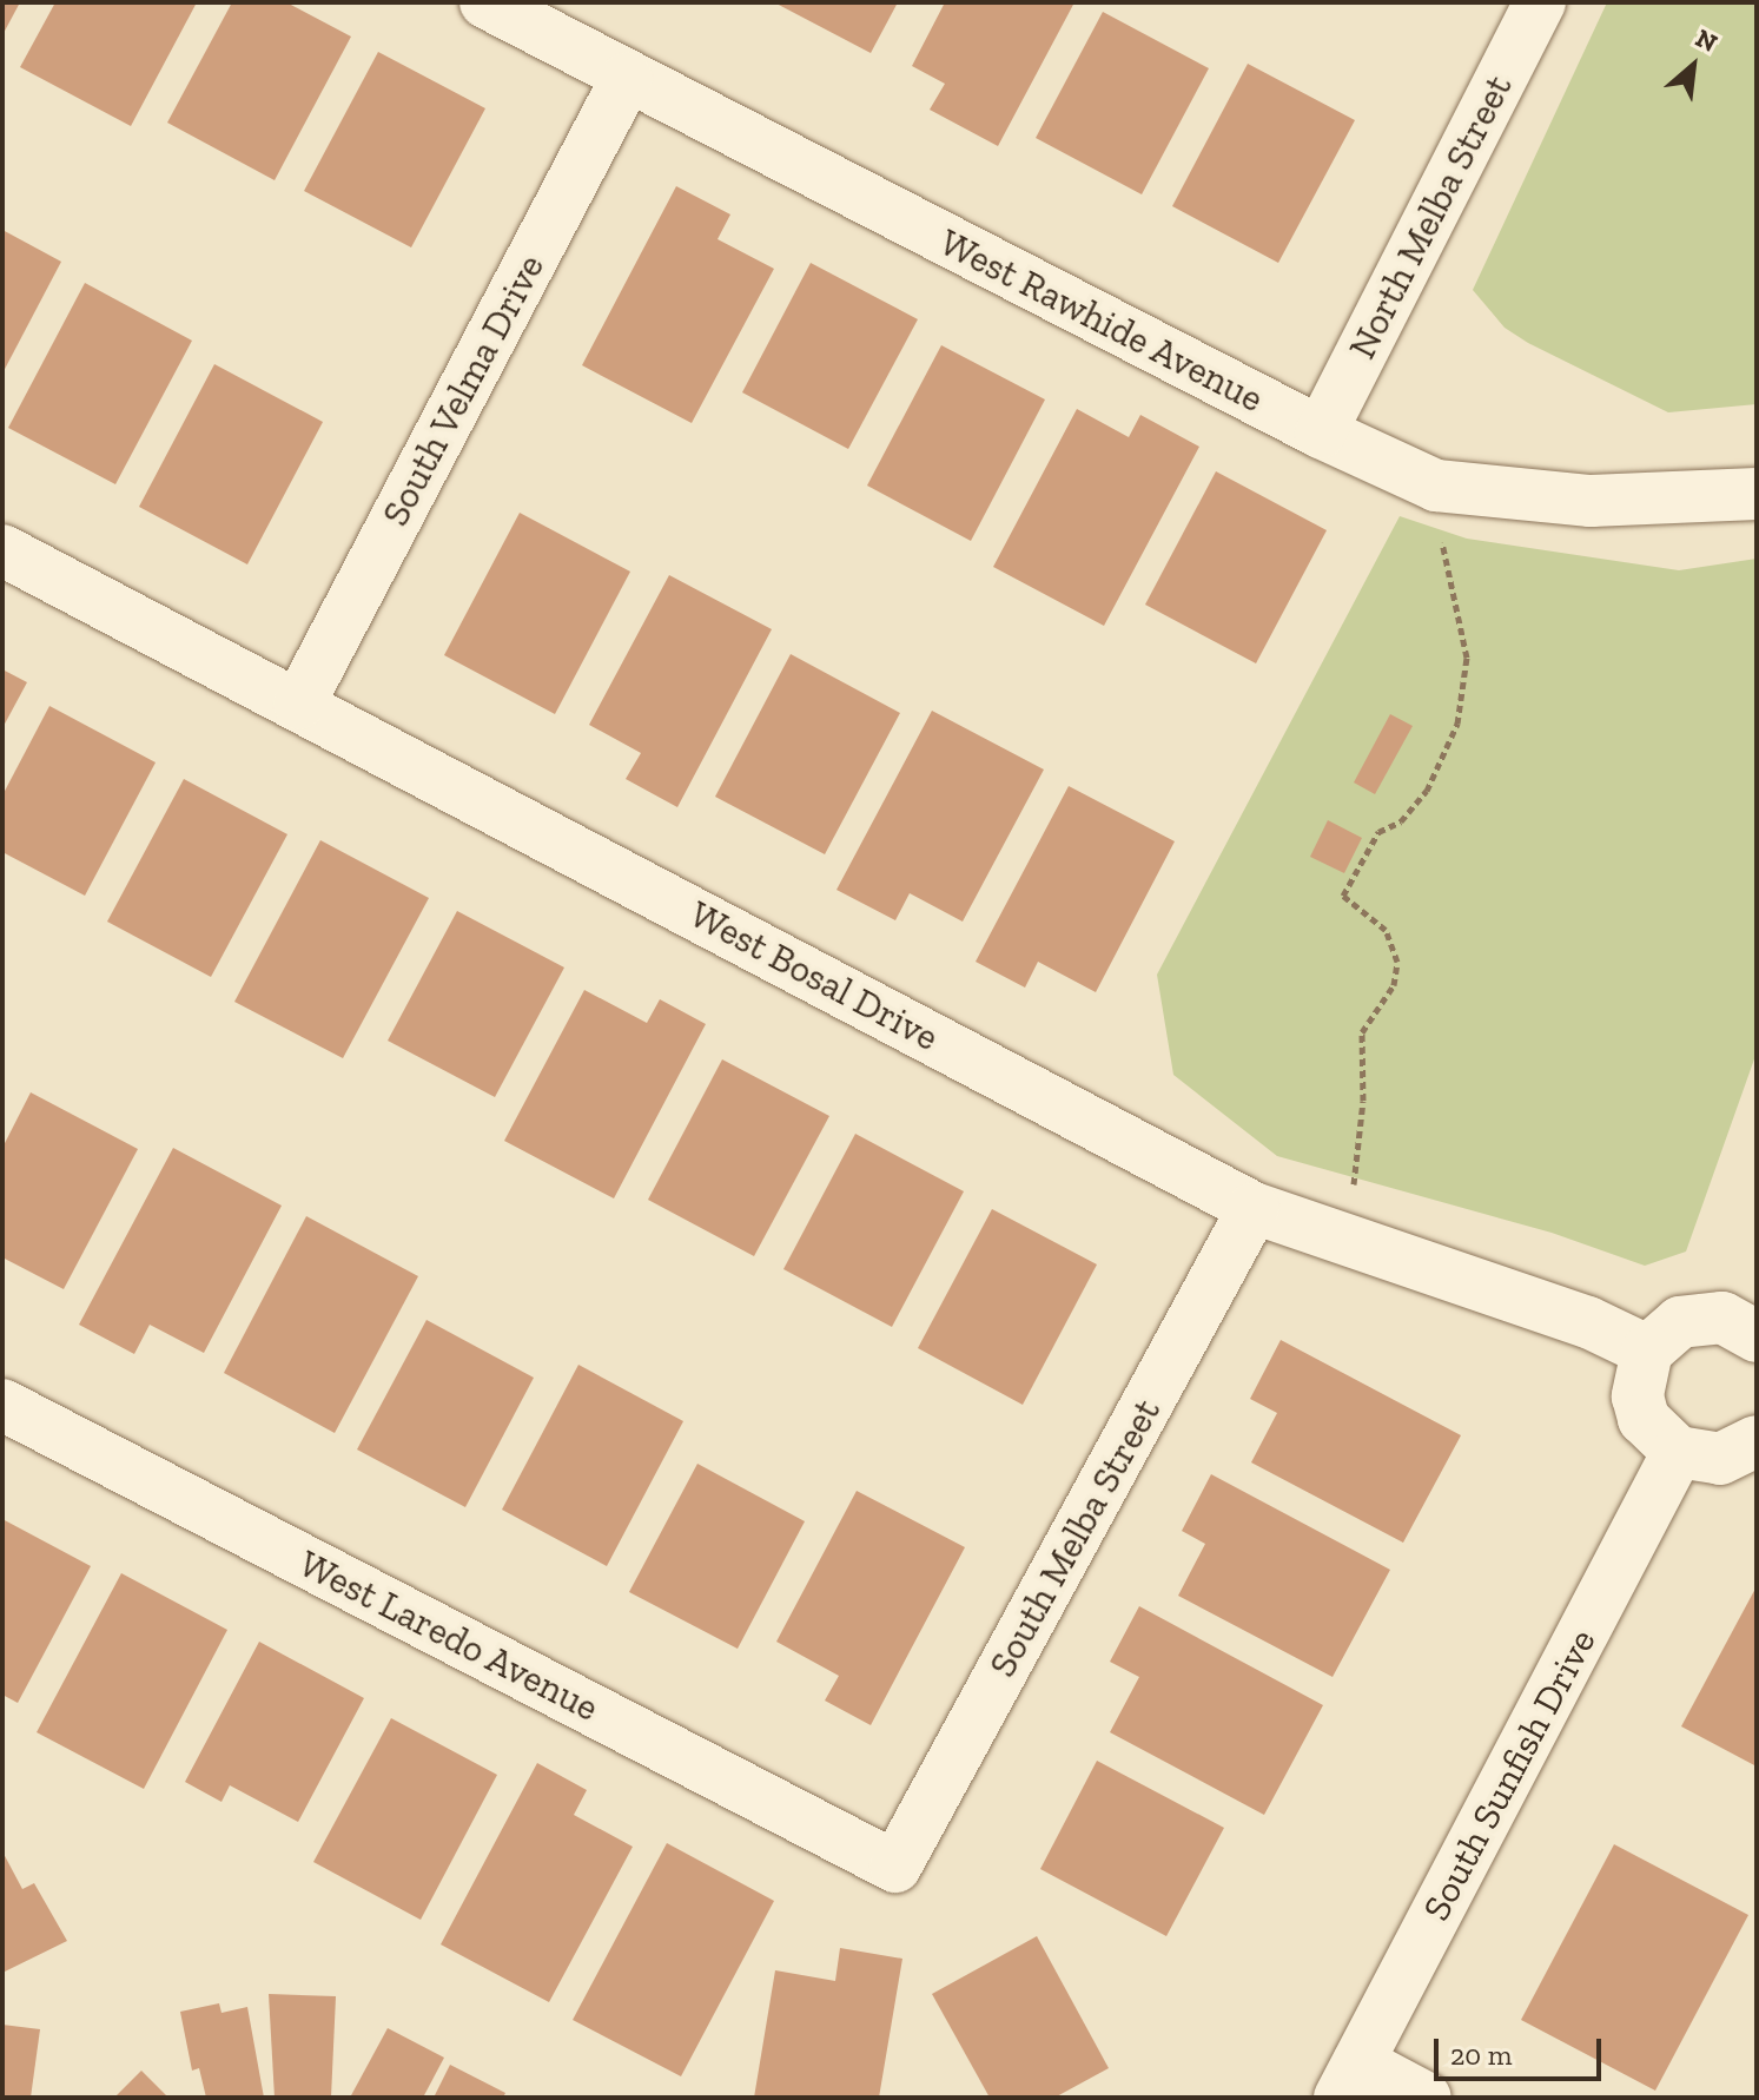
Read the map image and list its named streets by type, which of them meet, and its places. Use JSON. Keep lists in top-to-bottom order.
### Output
{
  "streets": {
    "street": [
      "North Melba Street",
      "West Rawhide Avenue",
      "South Velma Drive",
      "West Bosal Drive",
      "South Melba Street",
      "West Laredo Avenue",
      "South Sunfish Drive"
    ]
  },
  "crossings": [
    ["North Melba Street", "West Rawhide Avenue"],
    ["West Rawhide Avenue", "South Velma Drive"],
    ["South Velma Drive", "West Bosal Drive"],
    ["West Bosal Drive", "South Melba Street"],
    ["South Melba Street", "West Laredo Avenue"]
  ],
  "scale_bar": "20 m",
  "north": "top right"
}
